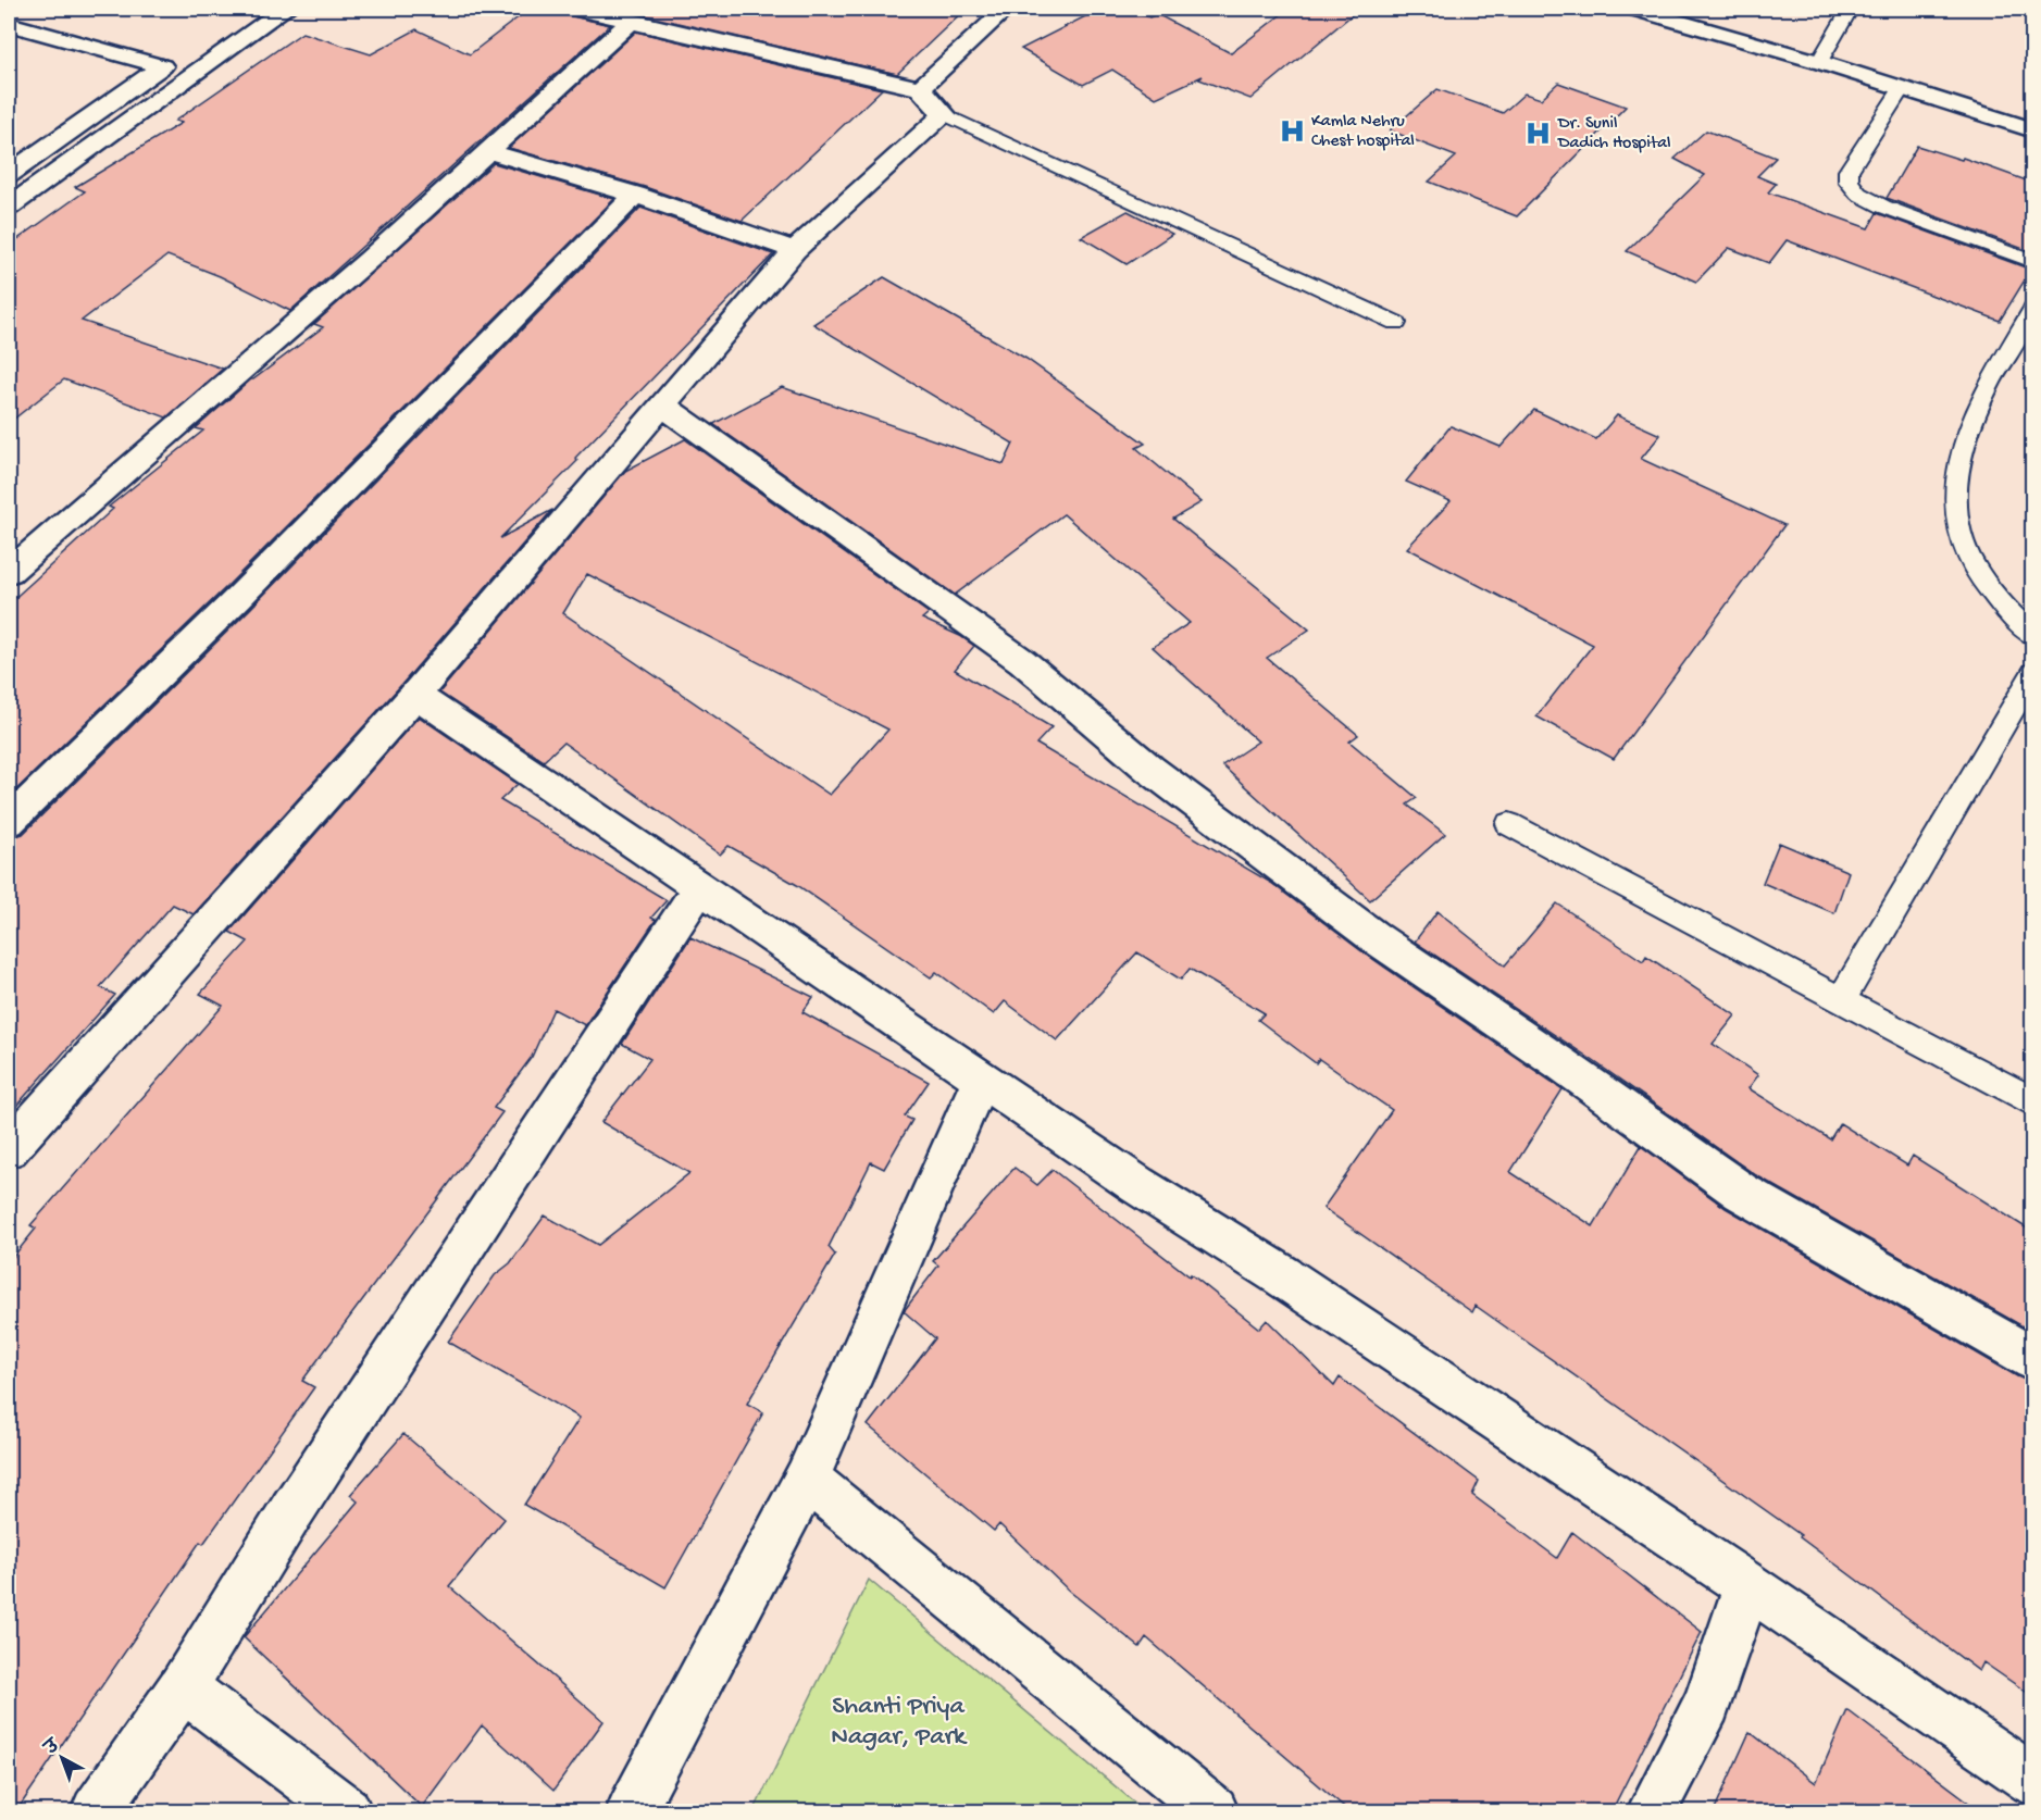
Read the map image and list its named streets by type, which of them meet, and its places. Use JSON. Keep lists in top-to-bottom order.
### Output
{
  "parks": ["Shanti Priya Nagar, Park"],
  "places": {
    "hospital": ["Kamla Nehru Chest hospital", "Dr. Sunil Dadich Hospital"]
  },
  "north": "top left"
}
